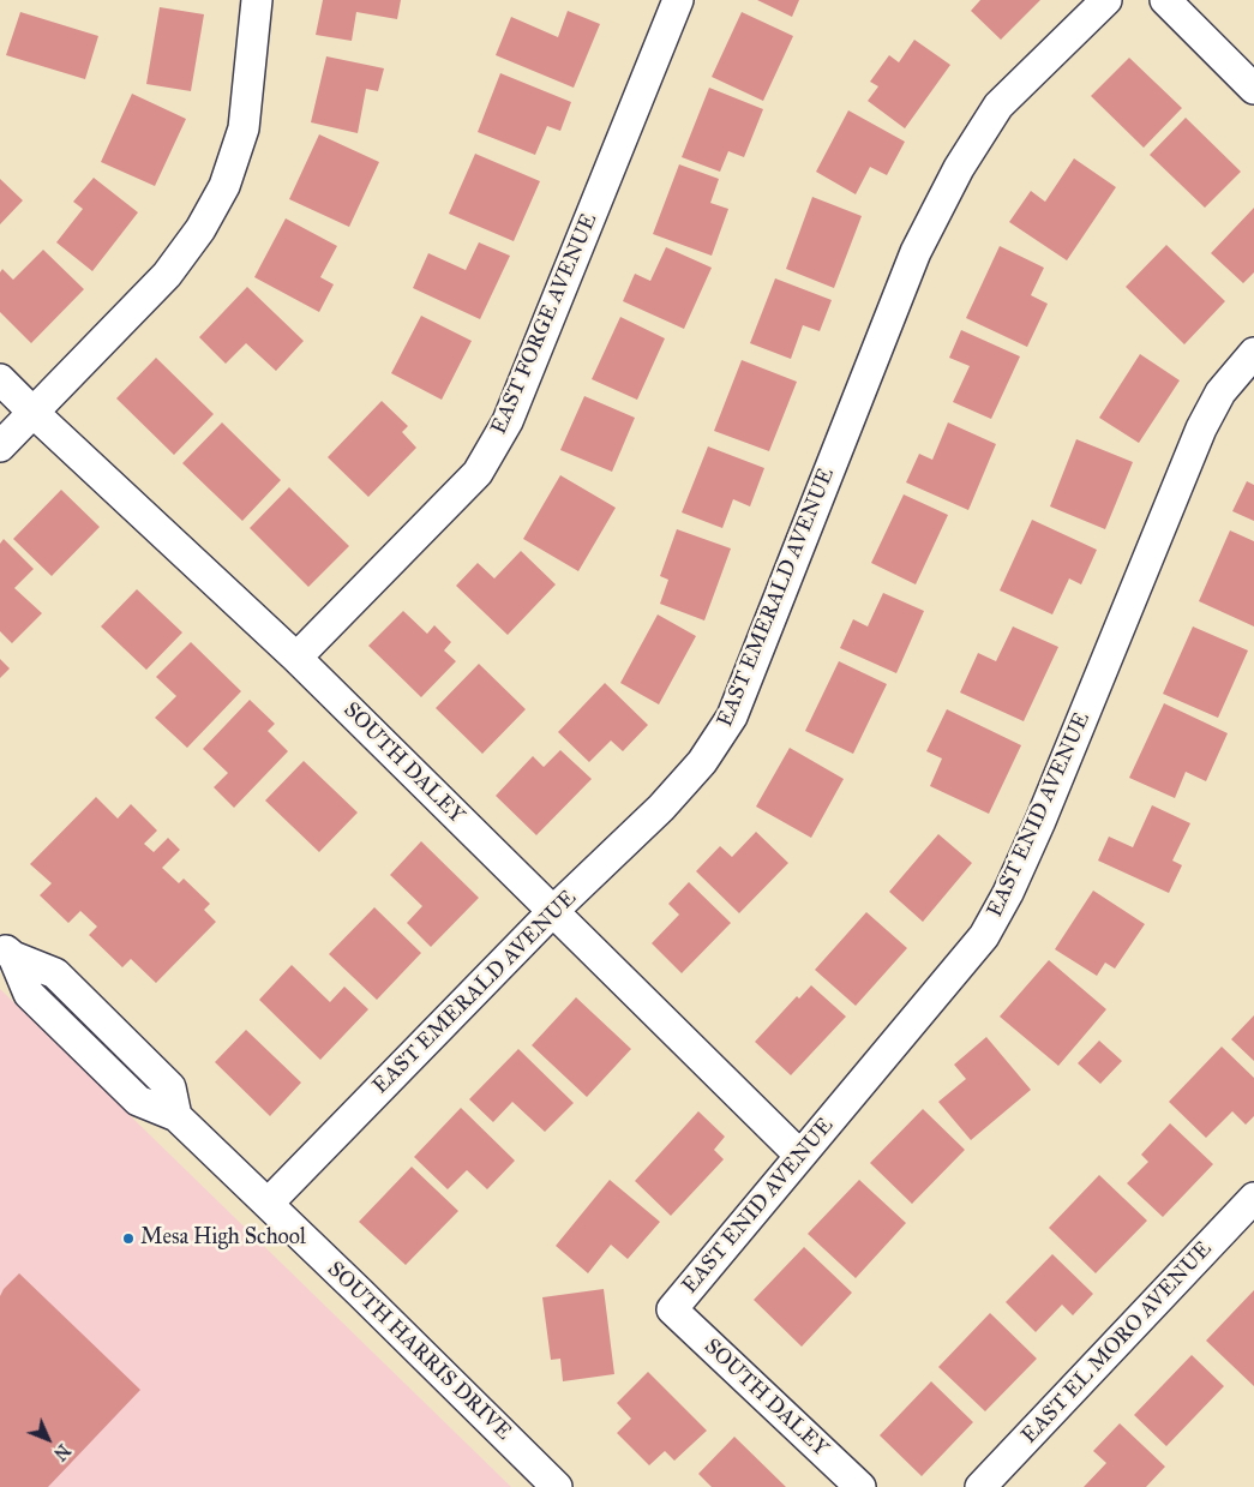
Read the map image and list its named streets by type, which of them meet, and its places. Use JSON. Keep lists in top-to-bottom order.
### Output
{
  "streets": {
    "street": [
      "EAST FORGE AVENUE",
      "EAST EMERALD AVENUE",
      "SOUTH DALEY",
      "EAST ENID AVENUE",
      "EAST EL MORO AVENUE",
      "SOUTH HARRIS DRIVE"
    ]
  },
  "crossings": [
    ["EAST FORGE AVENUE", "SOUTH DALEY"],
    ["EAST EMERALD AVENUE", "SOUTH DALEY"],
    ["EAST EMERALD AVENUE", "SOUTH HARRIS DRIVE"],
    ["SOUTH DALEY", "EAST ENID AVENUE"]
  ],
  "places": ["Mesa High School"],
  "north": "bottom right"
}
